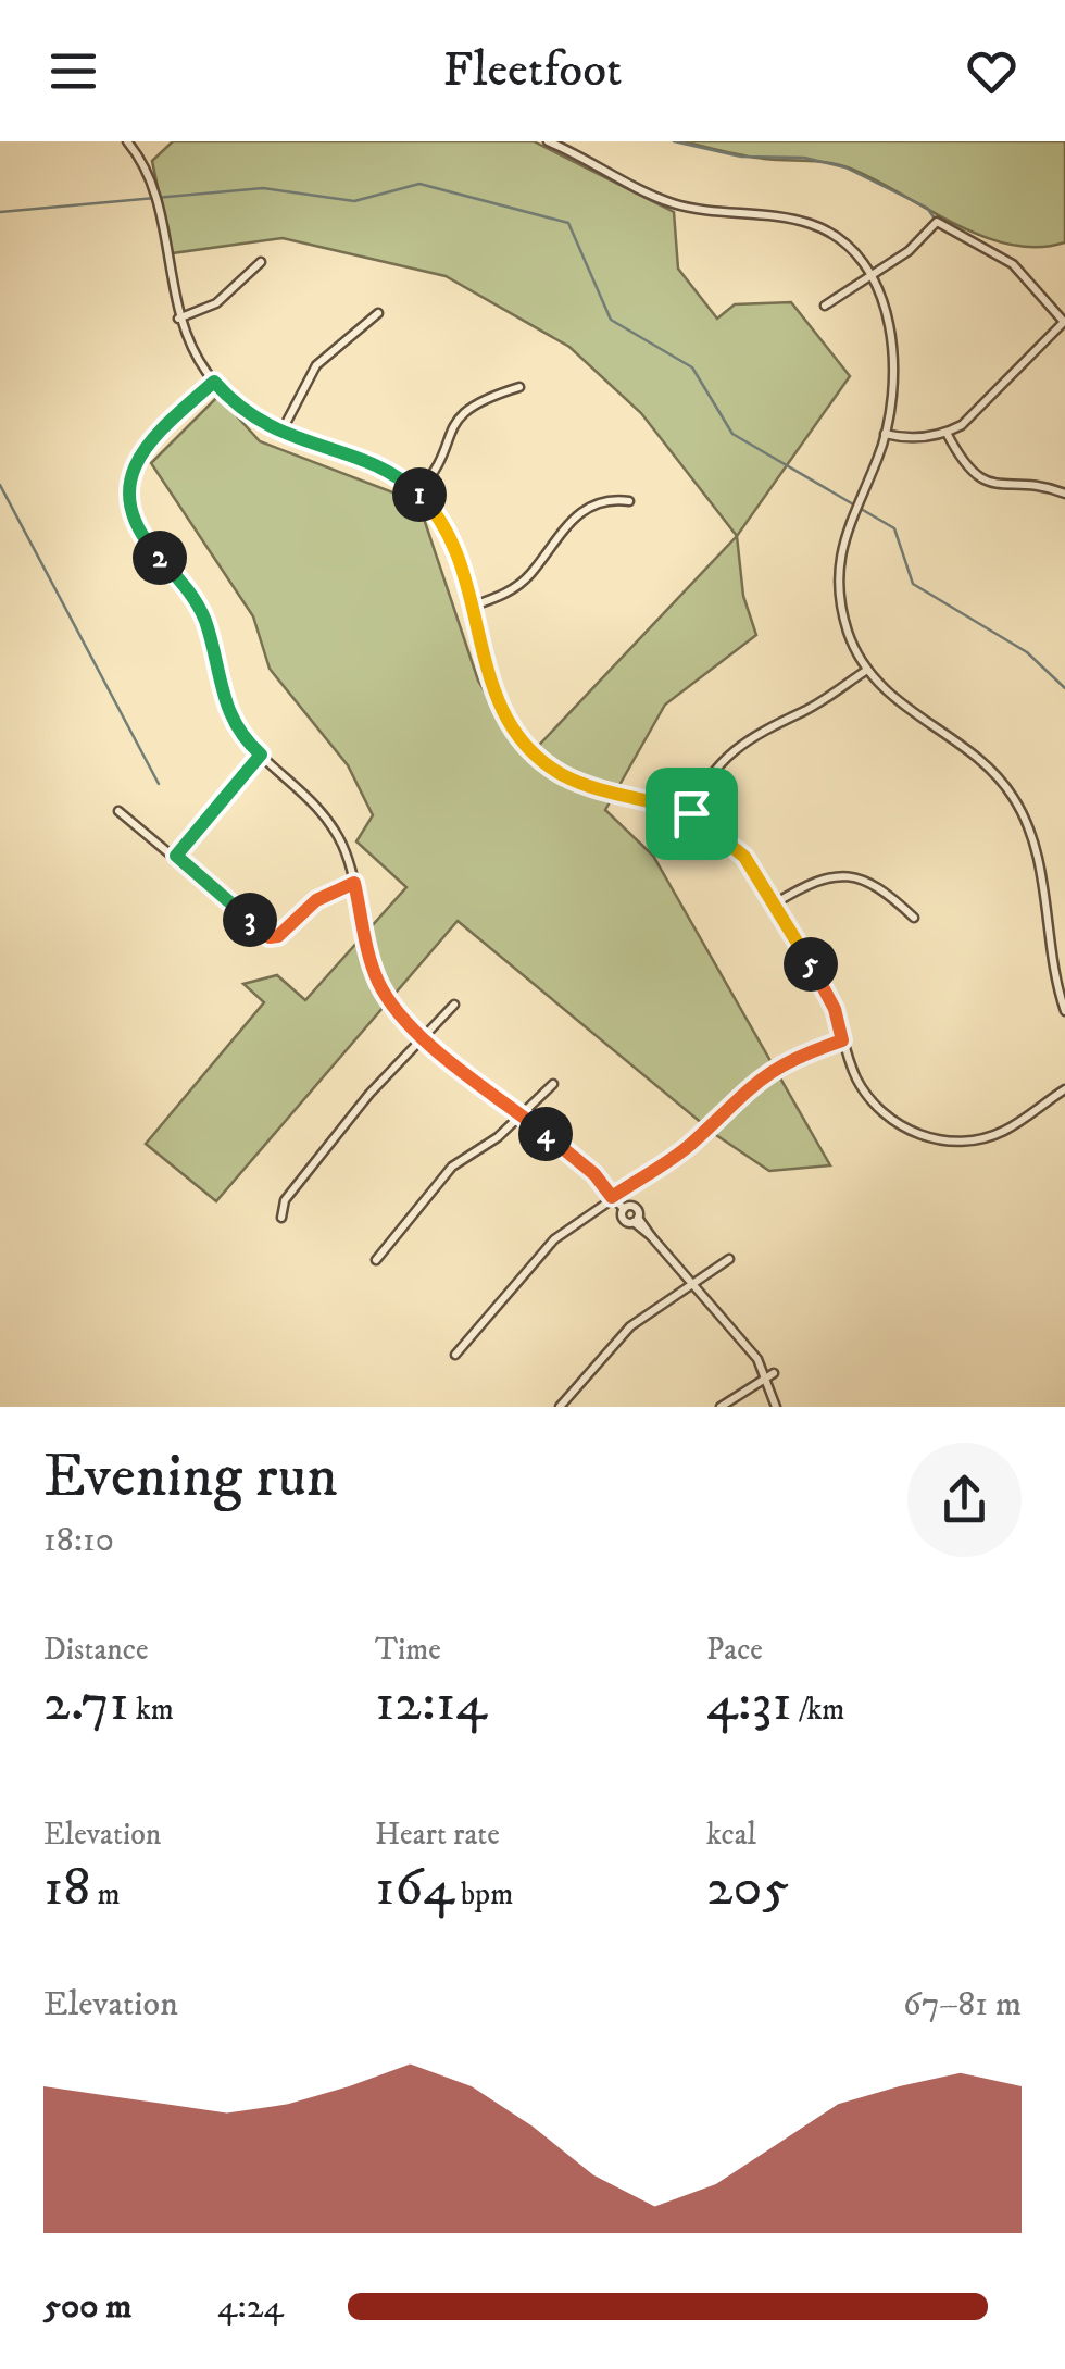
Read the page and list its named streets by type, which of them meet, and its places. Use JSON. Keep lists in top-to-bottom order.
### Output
{
  "page": {
    "header": "Fleetfoot",
    "pins": [
      "1",
      "2",
      "3",
      "5",
      "4"
    ],
    "heading": ["Evening run", "18:10"],
    "stats": [
      ["Distance", "2.71 km"],
      ["Time", "12:14"],
      ["Pace", "4:31 /km"],
      ["Elevation", "18 m"],
      ["Heart rate", "164 bpm"],
      ["kcal", "205"]
    ],
    "chart": ["Elevation", "67–81 m"],
    "list": [
      {
        "name": "500 m",
        "note": "4:24"
      }
    ]
  }
}
